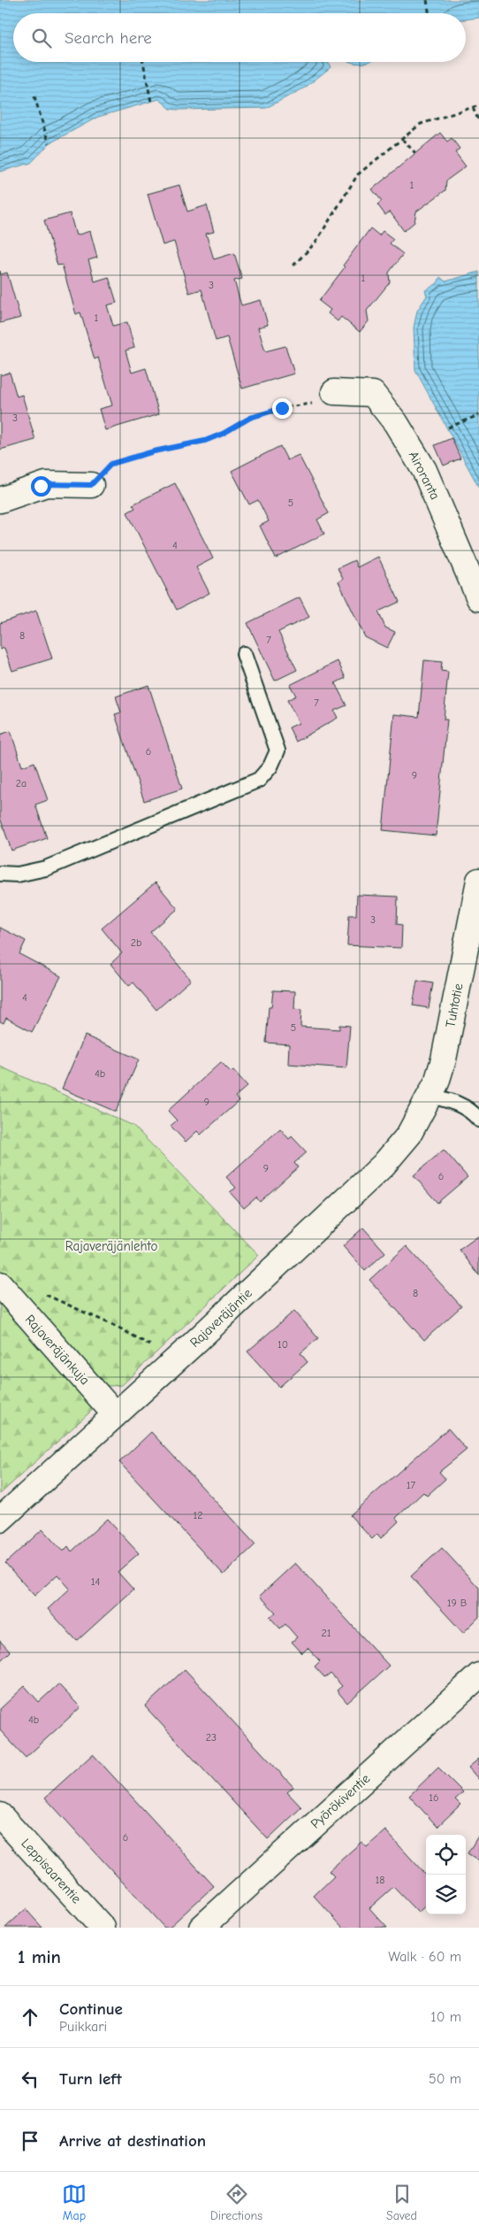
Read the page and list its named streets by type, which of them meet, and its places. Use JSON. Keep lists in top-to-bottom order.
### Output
{
  "streets": {
    "street": [
      "Airoranta",
      "Tuhtotie",
      "Rajaveräjäntie",
      "Rajaveräjänkuja",
      "Pyörökiventie",
      "Leppisaarentie"
    ]
  },
  "crossings": [
    ["Tuhtotie", "Rajaveräjäntie"],
    ["Rajaveräjäntie", "Rajaveräjänkuja"]
  ],
  "parks": ["Rajaveräjänlehto"],
  "house_numbers": [
    "1",
    "1",
    "3",
    "1",
    "3",
    "5",
    "4",
    "8",
    "7",
    "7",
    "6",
    "9",
    "2a",
    "3",
    "2b",
    "4",
    "5",
    "4b",
    "9",
    "9",
    "6",
    "8",
    "10",
    "17",
    "12",
    "14",
    "19 B",
    "21",
    "4b",
    "23",
    "16",
    "6",
    "18"
  ],
  "page": {
    "search": "Search here",
    "heading": ["1 min", "Walk · 60 m"],
    "list": [
      ["Continue", "Puikkari", "10 m"],
      ["Turn left", "50 m"],
      "Arrive at destination"
    ],
    "nav": ["Map", "Directions", "Saved"]
  }
}
